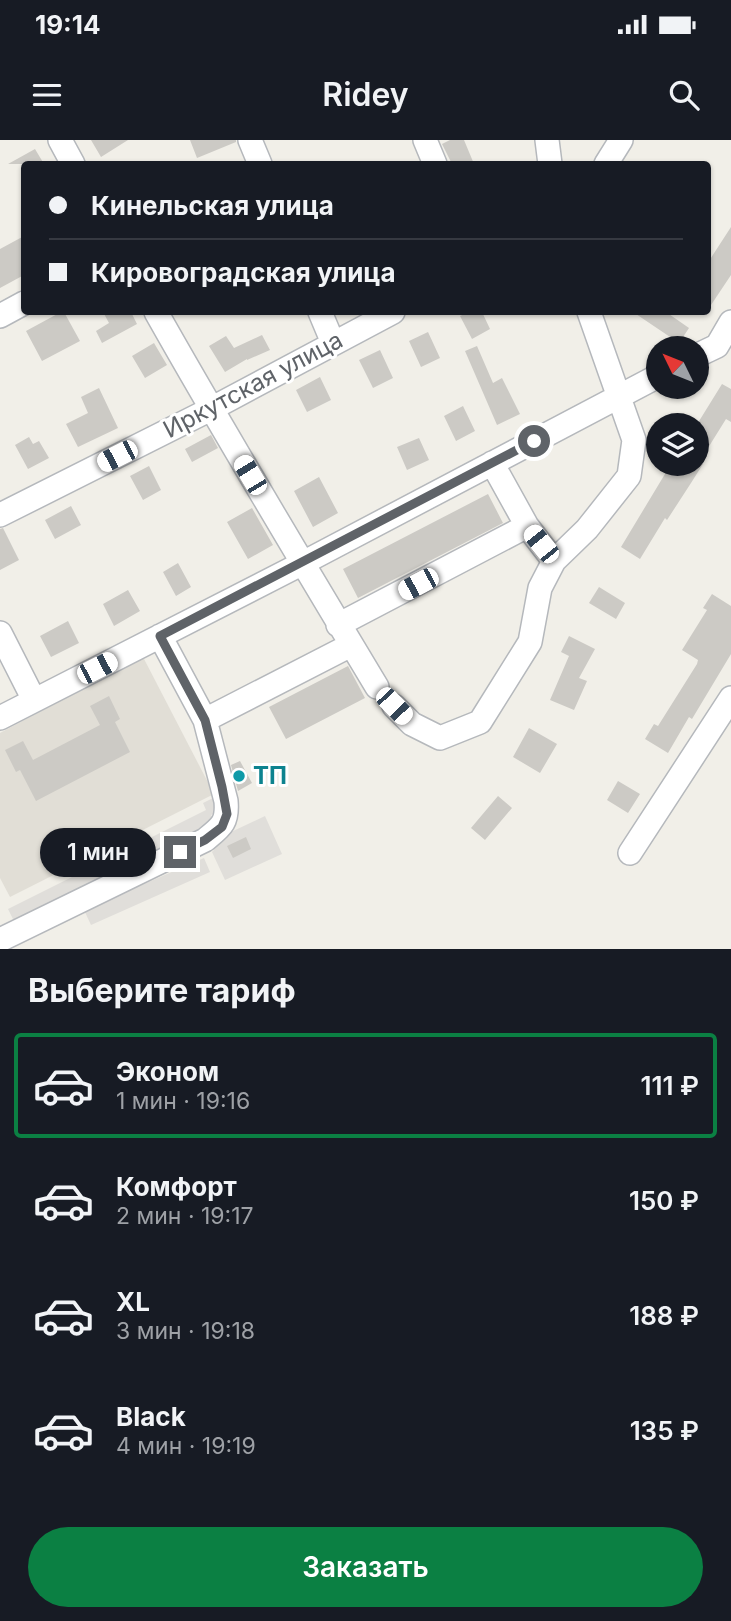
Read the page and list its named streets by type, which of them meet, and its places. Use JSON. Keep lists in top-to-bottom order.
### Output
{
  "streets": {
    "street": ["Иркутская улица"]
  },
  "places": ["ТП"],
  "north": "top left",
  "page": {
    "status": "19:14",
    "header": "Ridey",
    "banner": ["Кинельская улица", "Кировоградская улица"],
    "bubble": "1 мин",
    "heading": "Выберите тариф",
    "list": [
      {
        "name": "Эконом",
        "note": "1 мин · 19:16",
        "value": "111 ₽"
      },
      {
        "name": "Комфорт",
        "note": "2 мин · 19:17",
        "value": "150 ₽"
      },
      {
        "name": "XL",
        "note": "3 мин · 19:18",
        "value": "188 ₽"
      },
      {
        "name": "Black",
        "note": "4 мин · 19:19",
        "value": "135 ₽"
      }
    ],
    "buttons": "Заказать"
  }
}
